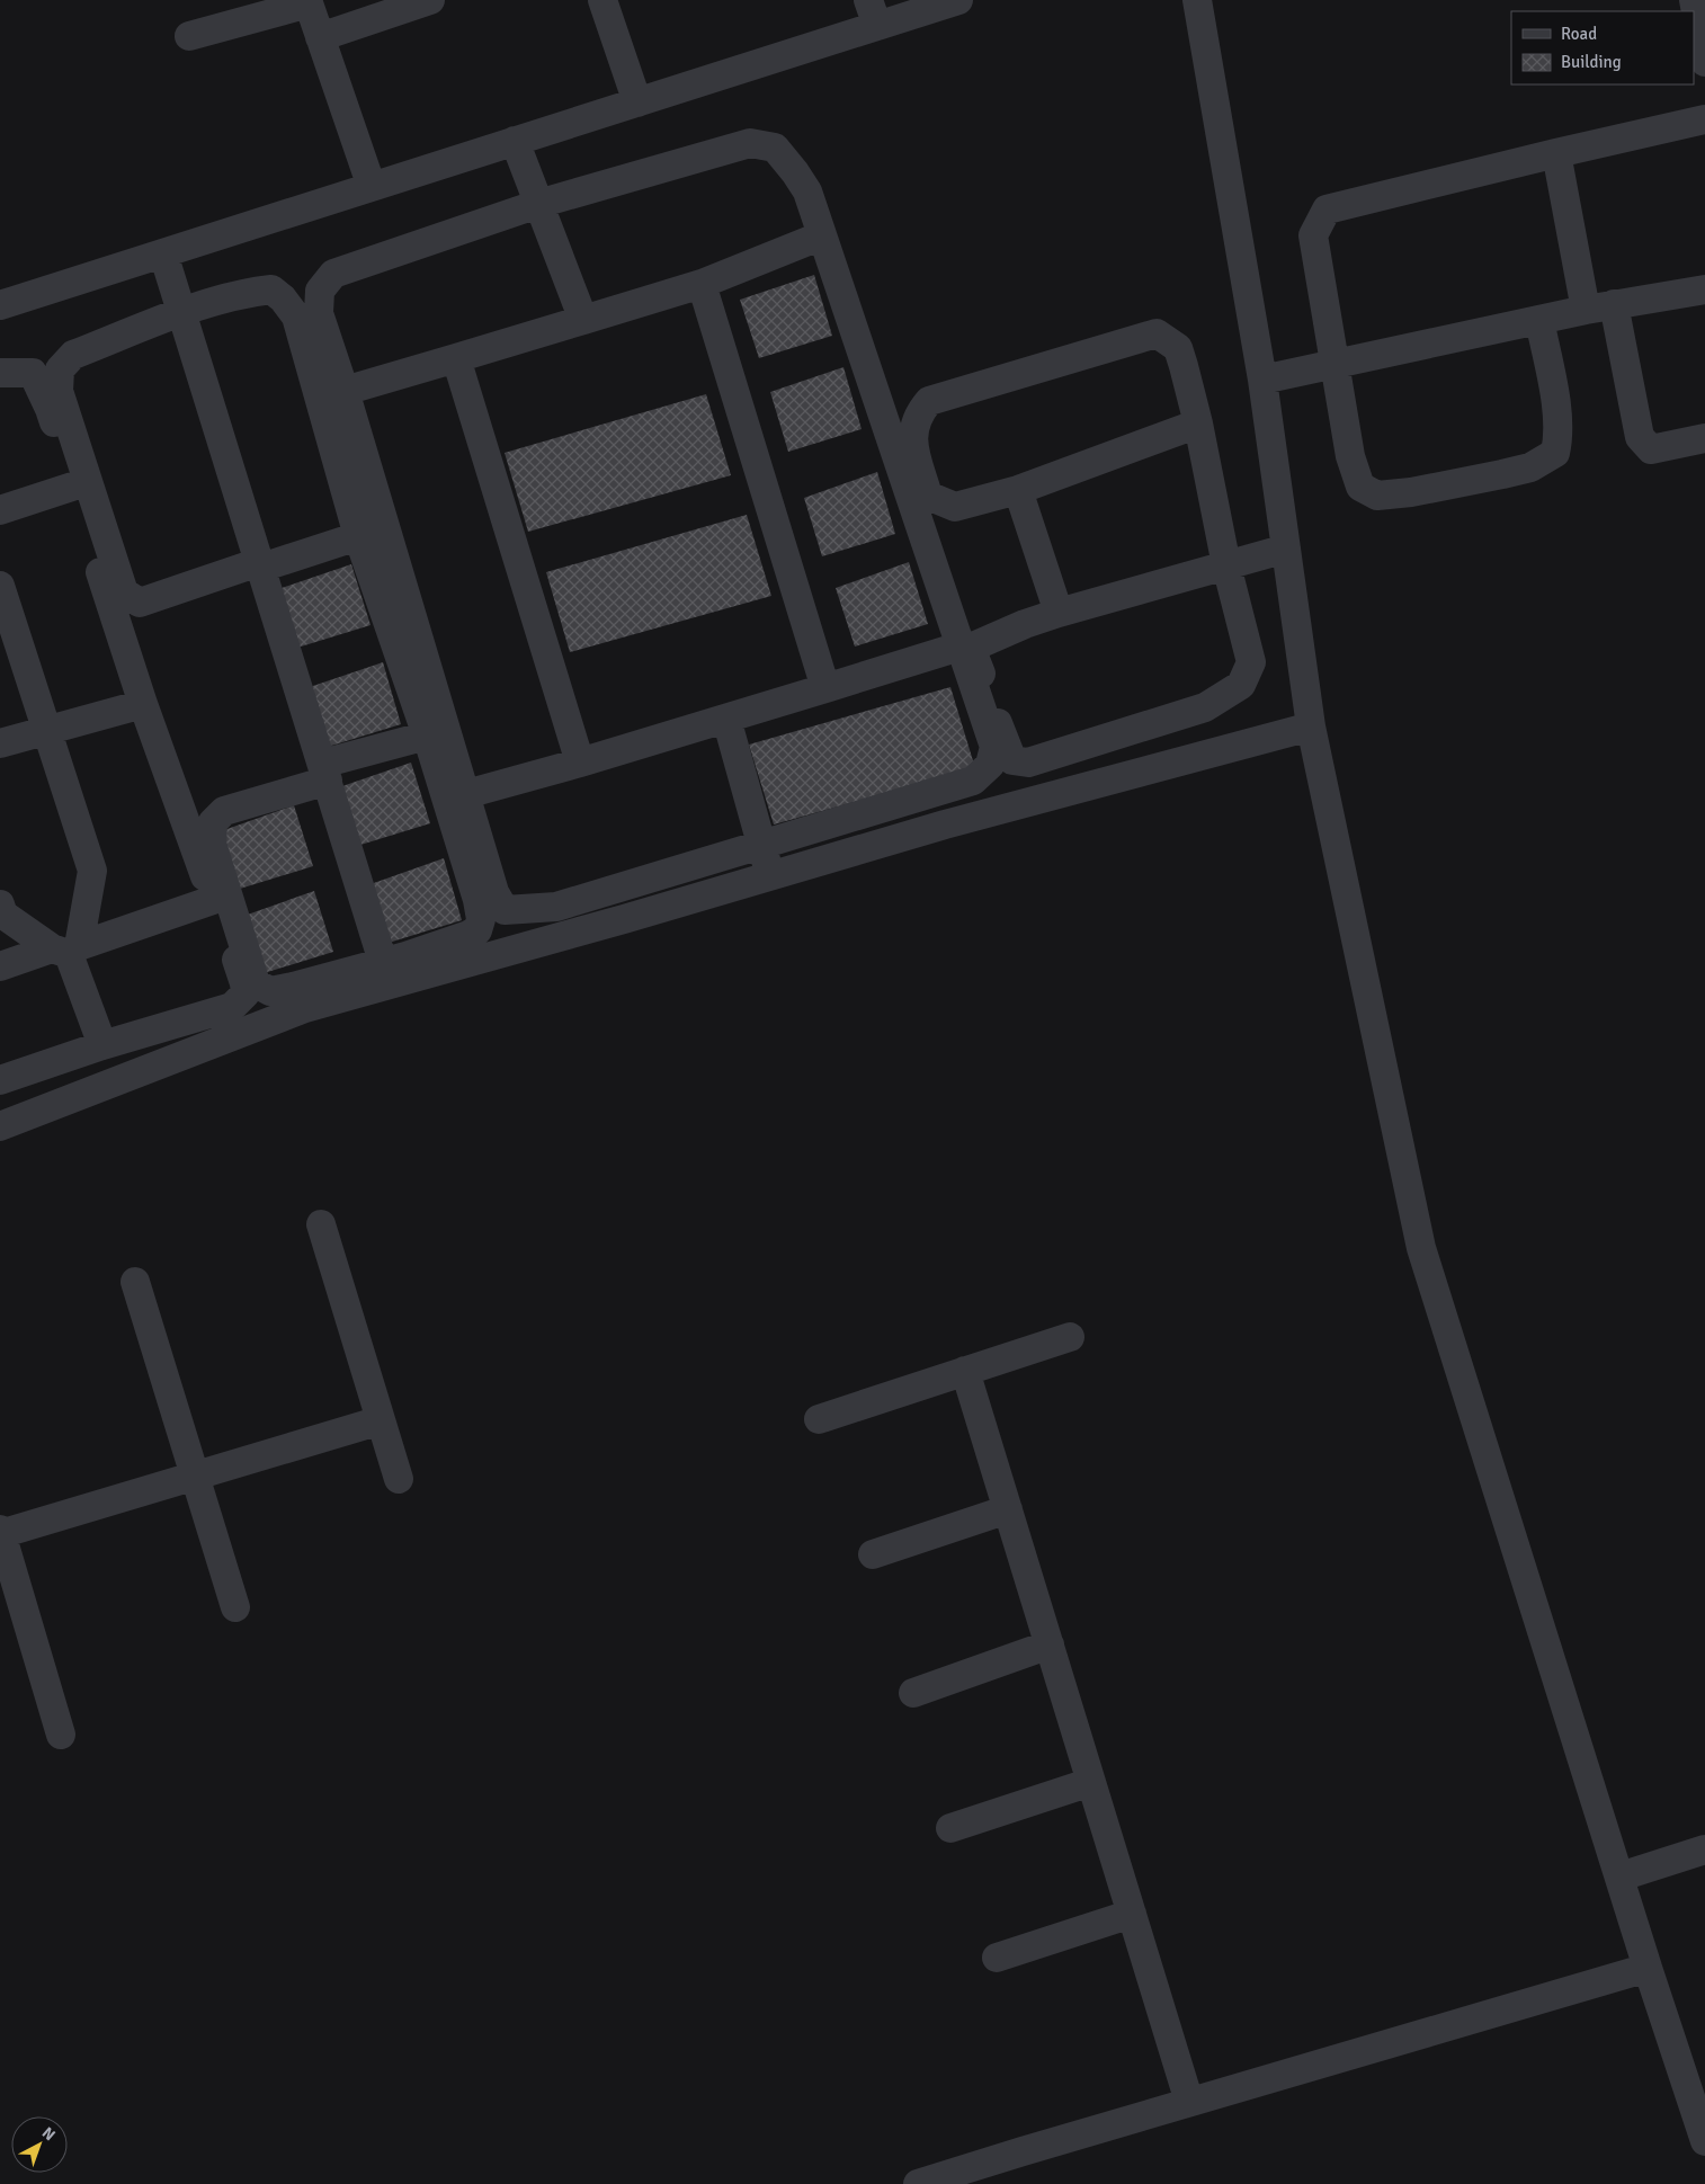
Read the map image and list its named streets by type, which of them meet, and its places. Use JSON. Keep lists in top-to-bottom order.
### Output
{
  "legend": ["Road", "Building"],
  "north": "top right"
}
